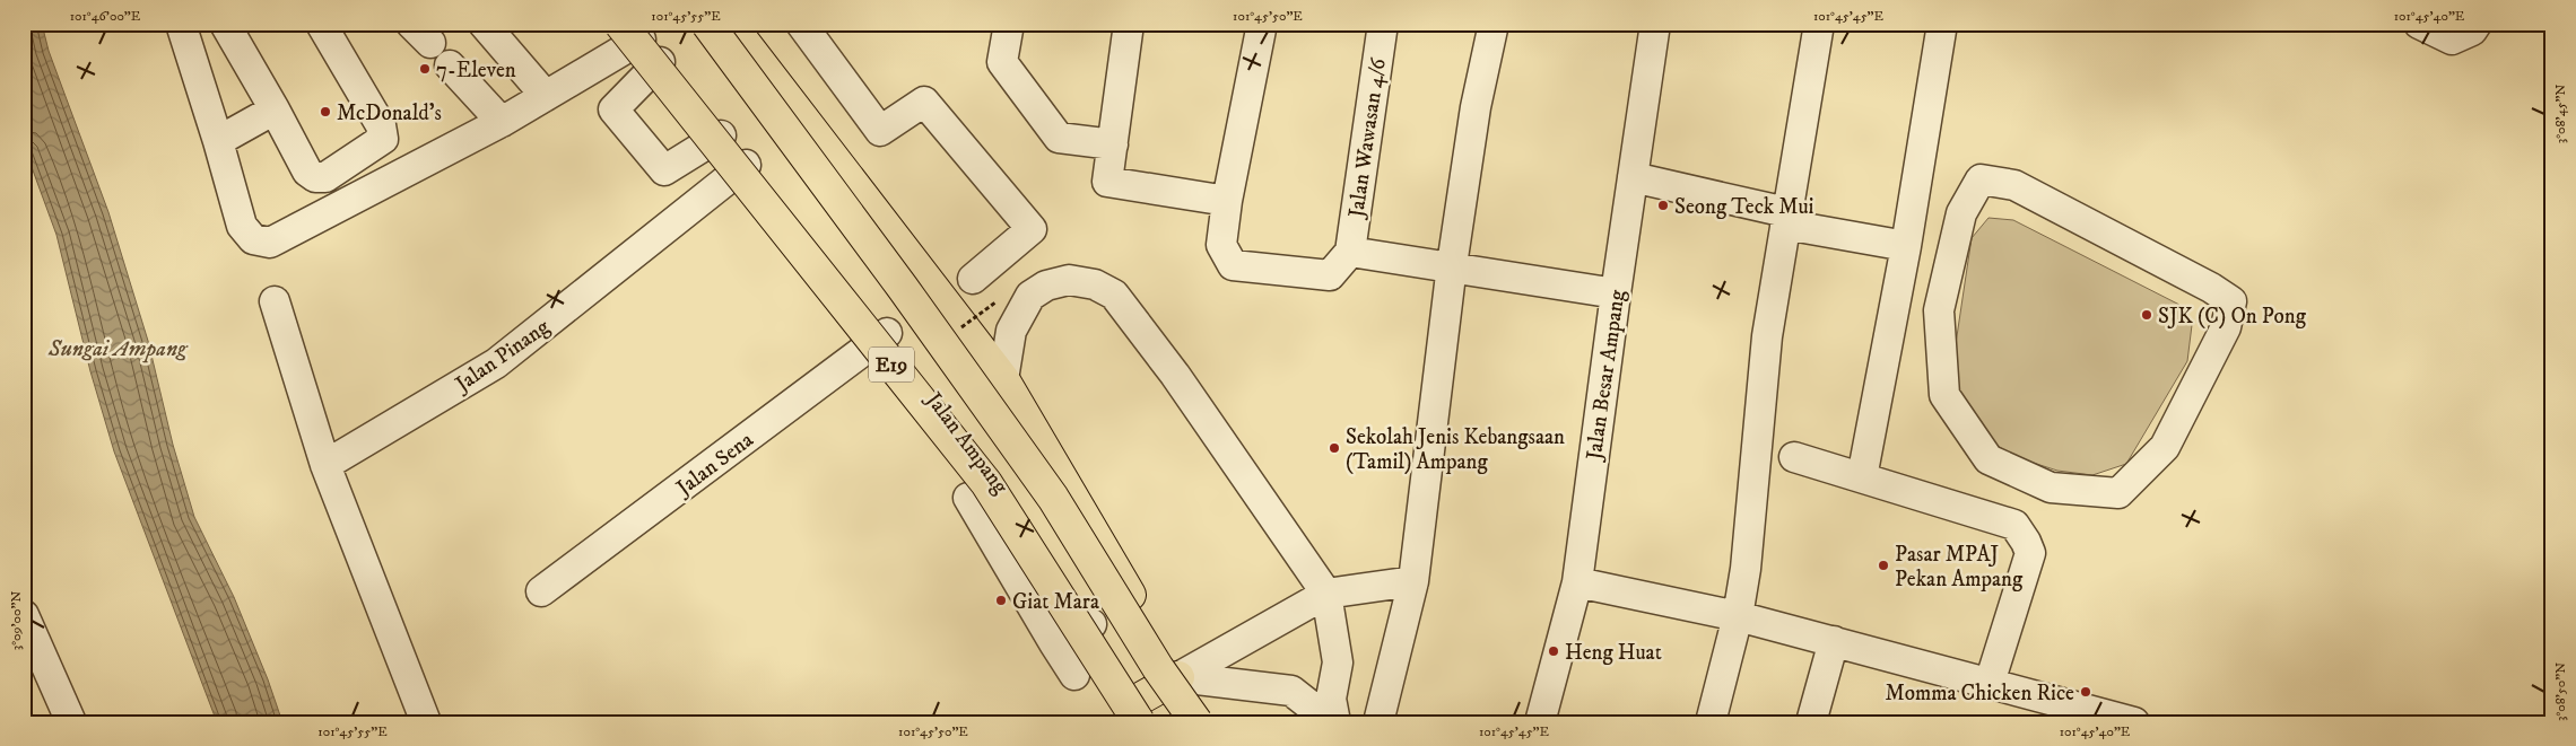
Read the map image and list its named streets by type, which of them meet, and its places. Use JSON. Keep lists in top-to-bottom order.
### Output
{
  "streets": {
    "main road": ["E19", "Jalan Ampang"],
    "street": [
      "Jalan Wawasan 4/6",
      "Jalan Pinang",
      "Jalan Besar Ampang",
      "Jalan Sena"
    ]
  },
  "crossings": [
    ["Jalan Pinang", "Jalan Ampang"],
    ["E19", "Jalan Ampang"],
    ["Jalan Ampang", "Jalan Sena"]
  ],
  "water": ["Sungai Ampang"],
  "places": [
    "7-Eleven",
    "McDonald's",
    "Seong Teck Mui",
    "SJK (C) On Pong",
    "Sekolah Jenis Kebangsaan (Tamil) Ampang",
    "Pasar MPAJ Pekan Ampang",
    "Giat Mara",
    "Heng Huat",
    "Momma Chicken Rice"
  ],
  "coordinates": [
    "101°46'00\"E",
    "101°45'55\"E",
    "101°45'50\"E",
    "101°45'45\"E",
    "101°45'40\"E",
    "3°08'45\"N",
    "3°09'00\"N",
    "3°08'50\"N"
  ]
}
